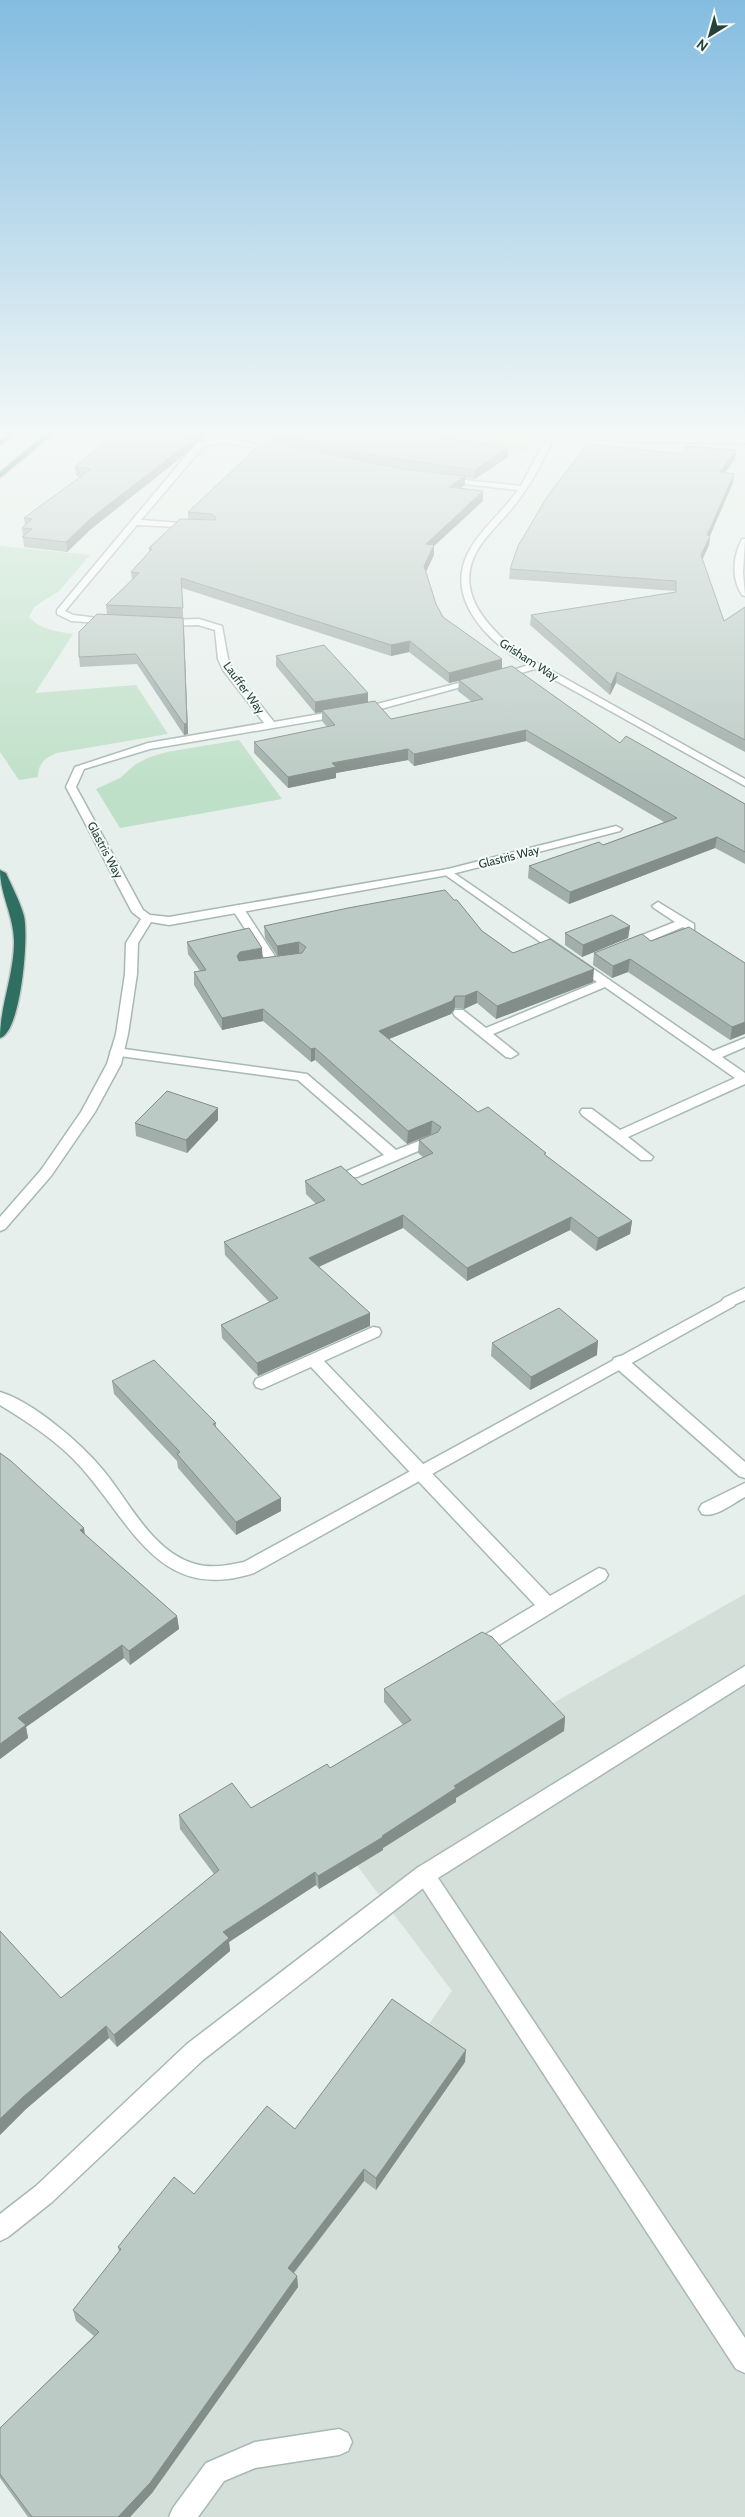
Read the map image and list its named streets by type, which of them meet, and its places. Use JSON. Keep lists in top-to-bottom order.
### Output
{
  "streets": {
    "street": ["Grisham Way", "Lauffer Way", "Glastris Way"]
  },
  "crossings": [
    ["Grisham Way", "Glastris Way"],
    ["Lauffer Way", "Glastris Way"]
  ],
  "north": "bottom left"
}
